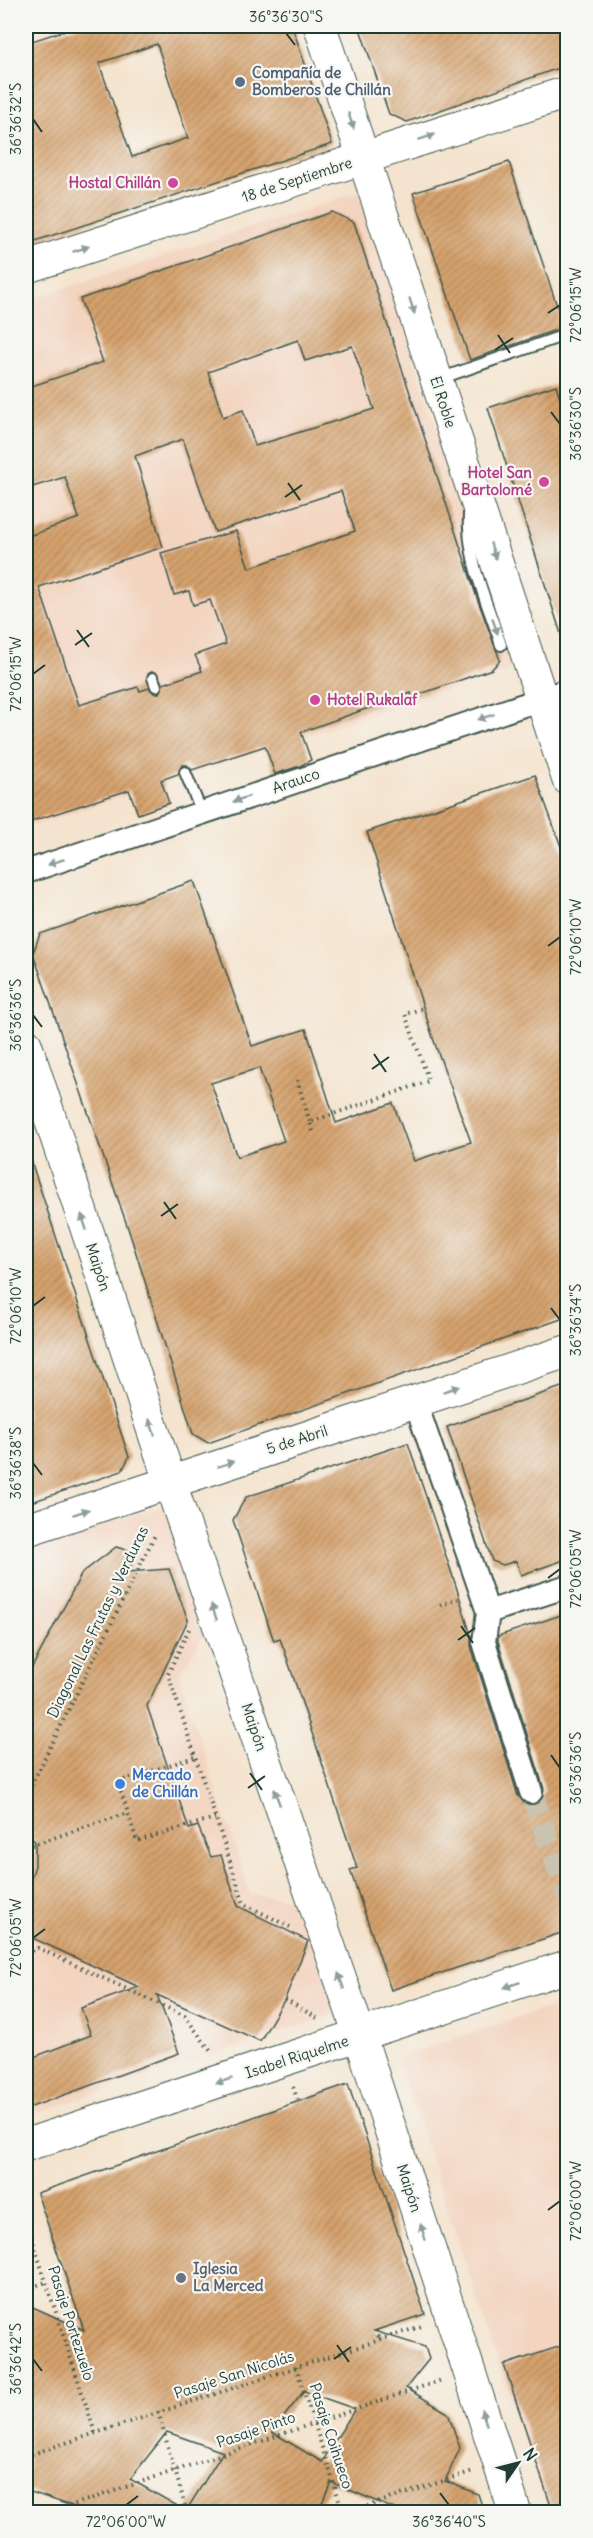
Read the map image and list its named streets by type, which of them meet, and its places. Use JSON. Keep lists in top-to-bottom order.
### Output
{
  "streets": {
    "street": [
      "18 de Septiembre",
      "El Roble",
      "Arauco",
      "Maipón",
      "5 de Abril",
      "Isabel Riquelme"
    ],
    "path": [
      "Diagonal Las Frutas y Verduras",
      "Pasaje Portezuelo",
      "Pasaje San Nicolás",
      "Pasaje Pinto",
      "Pasaje Coihueco"
    ]
  },
  "crossings": [
    ["18 de Septiembre", "El Roble"],
    ["El Roble", "Arauco"],
    ["Maipón", "5 de Abril"],
    ["Maipón", "Isabel Riquelme"],
    ["Maipón", "Pasaje San Nicolás"],
    ["Maipón", "Pasaje Pinto"],
    ["Pasaje Portezuelo", "Pasaje San Nicolás"],
    ["Pasaje San Nicolás", "Pasaje Coihueco"],
    ["Pasaje Pinto", "Pasaje Coihueco"]
  ],
  "one_way": [
    "18 de Septiembre",
    "El Roble",
    "Arauco",
    "Maipón",
    "5 de Abril",
    "Isabel Riquelme"
  ],
  "places": [
    "Compañía de Bomberos de Chillán",
    "Hostal Chillán",
    "Hotel San Bartolomé",
    "Hotel Rukalaf",
    "Mercado de Chillán",
    "Iglesia La Merced"
  ],
  "north": "top right",
  "coordinates": [
    "36°36'30\"S",
    "36°36'32\"S",
    "72°06'15\"W",
    "72°06'10\"W",
    "36°36'36\"S",
    "36°36'34\"S",
    "36°36'38\"S",
    "72°06'05\"W",
    "72°06'00\"W",
    "36°36'42\"S",
    "36°36'40\"S"
  ]
}
